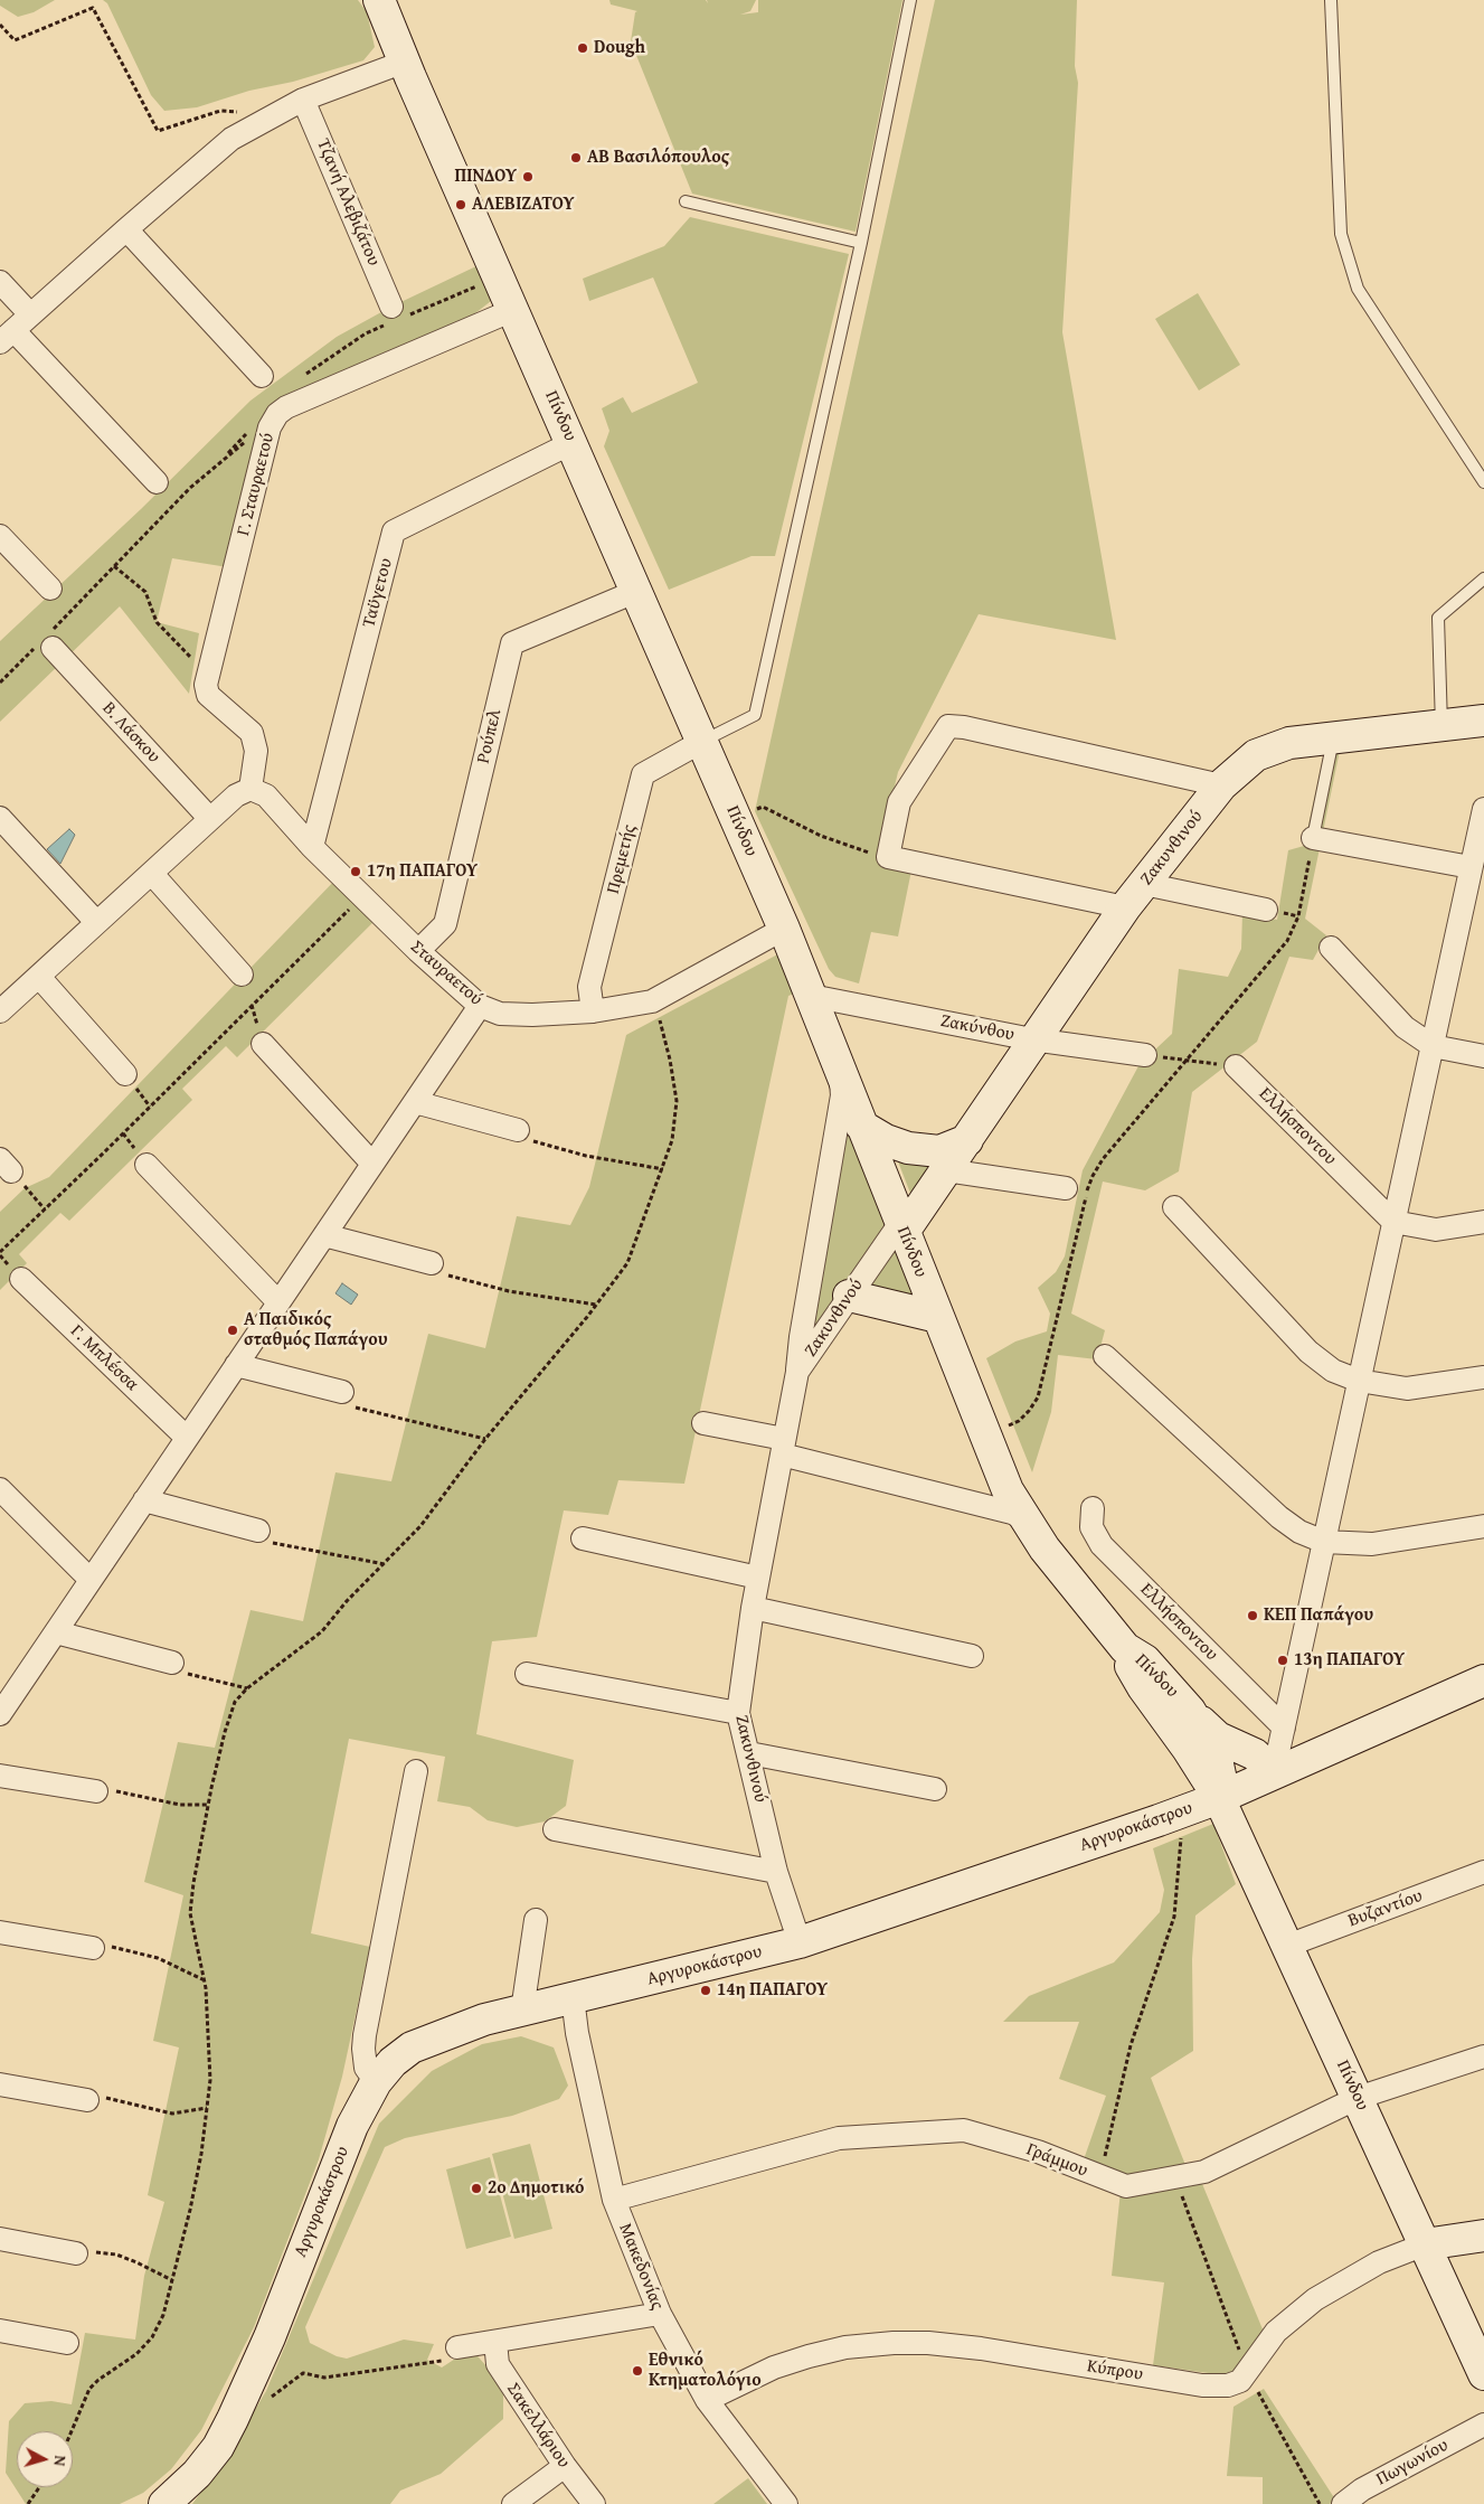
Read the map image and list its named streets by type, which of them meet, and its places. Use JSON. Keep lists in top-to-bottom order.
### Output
{
  "streets": {
    "street": [
      "Τζανή Αλεβιζάτου",
      "Πίνδου",
      "Γ. Σταυραετού",
      "Ταϋγετου",
      "Β. Λάσκου",
      "Ρούπελ",
      "Ζακυνθινού",
      "Πρεμετής",
      "Σταυραετού",
      "Ζακύνθου",
      "Ελλήσποντου",
      "Γ. Μπλέσσα",
      "Αργυροκάστρου",
      "Βυζαντίου",
      "Γράμμου",
      "Μακεδονίας",
      "Κύπρου",
      "Σακελλάριου",
      "Πωγωνίου"
    ]
  },
  "crossings": [
    ["Πίνδου", "Γ. Σταυραετού"],
    ["Πίνδου", "Ταϋγετου"],
    ["Πίνδου", "Ρούπελ"],
    ["Πίνδου", "Ζακυνθινού"],
    ["Πίνδου", "Πρεμετής"],
    ["Πίνδου", "Σταυραετού"],
    ["Πίνδου", "Ζακύνθου"],
    ["Πίνδου", "Αργυροκάστρου"],
    ["Πίνδου", "Βυζαντίου"],
    ["Πίνδου", "Γράμμου"],
    ["Πίνδου", "Κύπρου"],
    ["Γ. Σταυραετού", "Σταυραετού"],
    ["Ταϋγετου", "Σταυραετού"],
    ["Ρούπελ", "Σταυραετού"],
    ["Ζακυνθινού", "Ζακύνθου"],
    ["Ζακυνθινού", "Αργυροκάστρου"],
    ["Πρεμετής", "Σταυραετού"],
    ["Αργυροκάστρου", "Μακεδονίας"],
    ["Γράμμου", "Μακεδονίας"],
    ["Μακεδονίας", "Κύπρου"]
  ],
  "places": [
    "Dough",
    "ΑΒ Βασιλόπουλος",
    "ΠΙΝΔΟΥ",
    "ΑΛΕΒΙΖΑΤΟΥ",
    "17η ΠΑΠΑΓΟΥ",
    "Α Παιδικός σταθμός Παπάγου",
    "ΚΕΠ Παπάγου",
    "13η ΠΑΠΑΓΟΥ",
    "14η ΠΑΠΑΓΟΥ",
    "2ο Δημοτικό",
    "Εθνικό Κτηματολόγιο"
  ],
  "north": "right"
}
